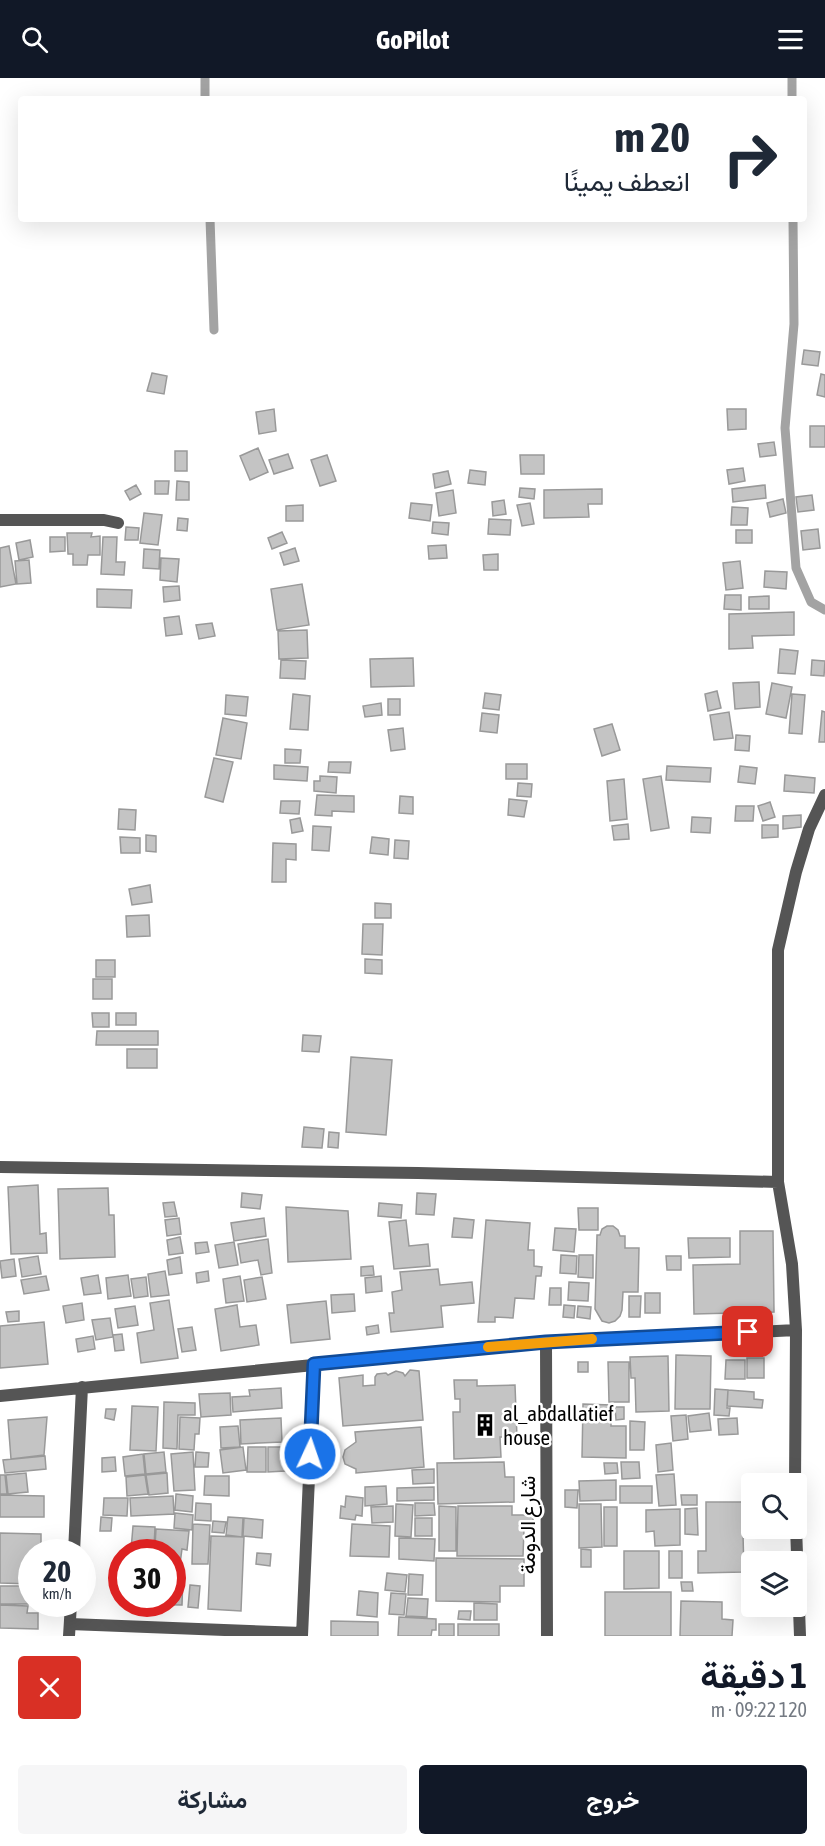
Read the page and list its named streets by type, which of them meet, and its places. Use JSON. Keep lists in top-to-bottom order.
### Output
{
  "streets": {
    "street": ["شارع الدومة"]
  },
  "places": {
    "building": ["al_abdallatief house"]
  },
  "page": {
    "header": "GoPilot",
    "turn": ["20 m", "انعطف يمينًا"],
    "speed": "20 km/h",
    "limit": "30",
    "heading": ["1 دقيقة", "120 m · 09:22"],
    "buttons": ["خروج", "مشاركة"]
  }
}
